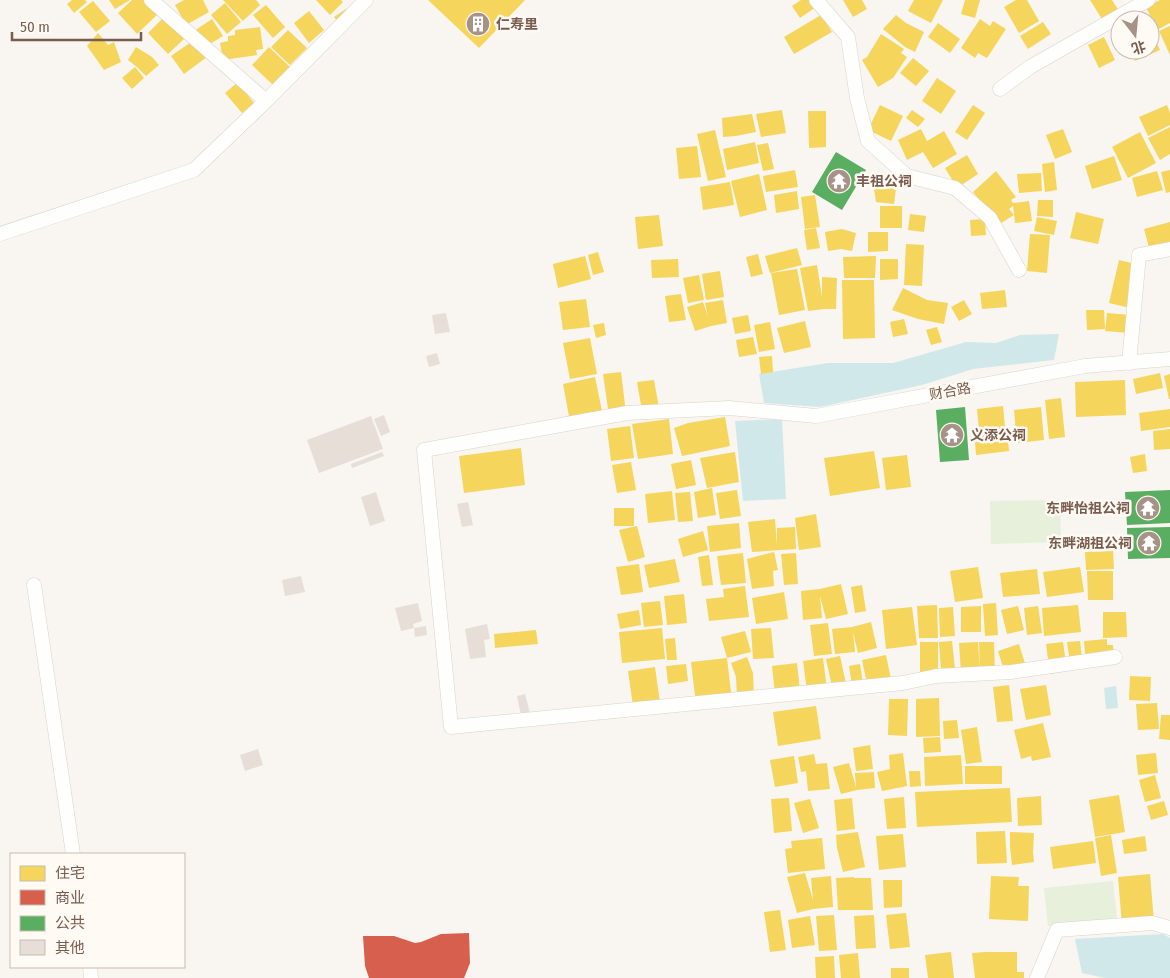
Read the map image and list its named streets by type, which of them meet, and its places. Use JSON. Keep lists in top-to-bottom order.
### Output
{
  "streets": {
    "street": ["财合路"]
  },
  "places": {
    "building": ["仁寿里"],
    "temple": [
      "丰祖公祠",
      "义添公祠",
      "东畔怡祖公祠",
      "东畔湖祖公祠"
    ]
  },
  "legend": [
    "住宅",
    "商业",
    "公共",
    "其他"
  ],
  "scale_bar": "50 m",
  "north": "bottom"
}
